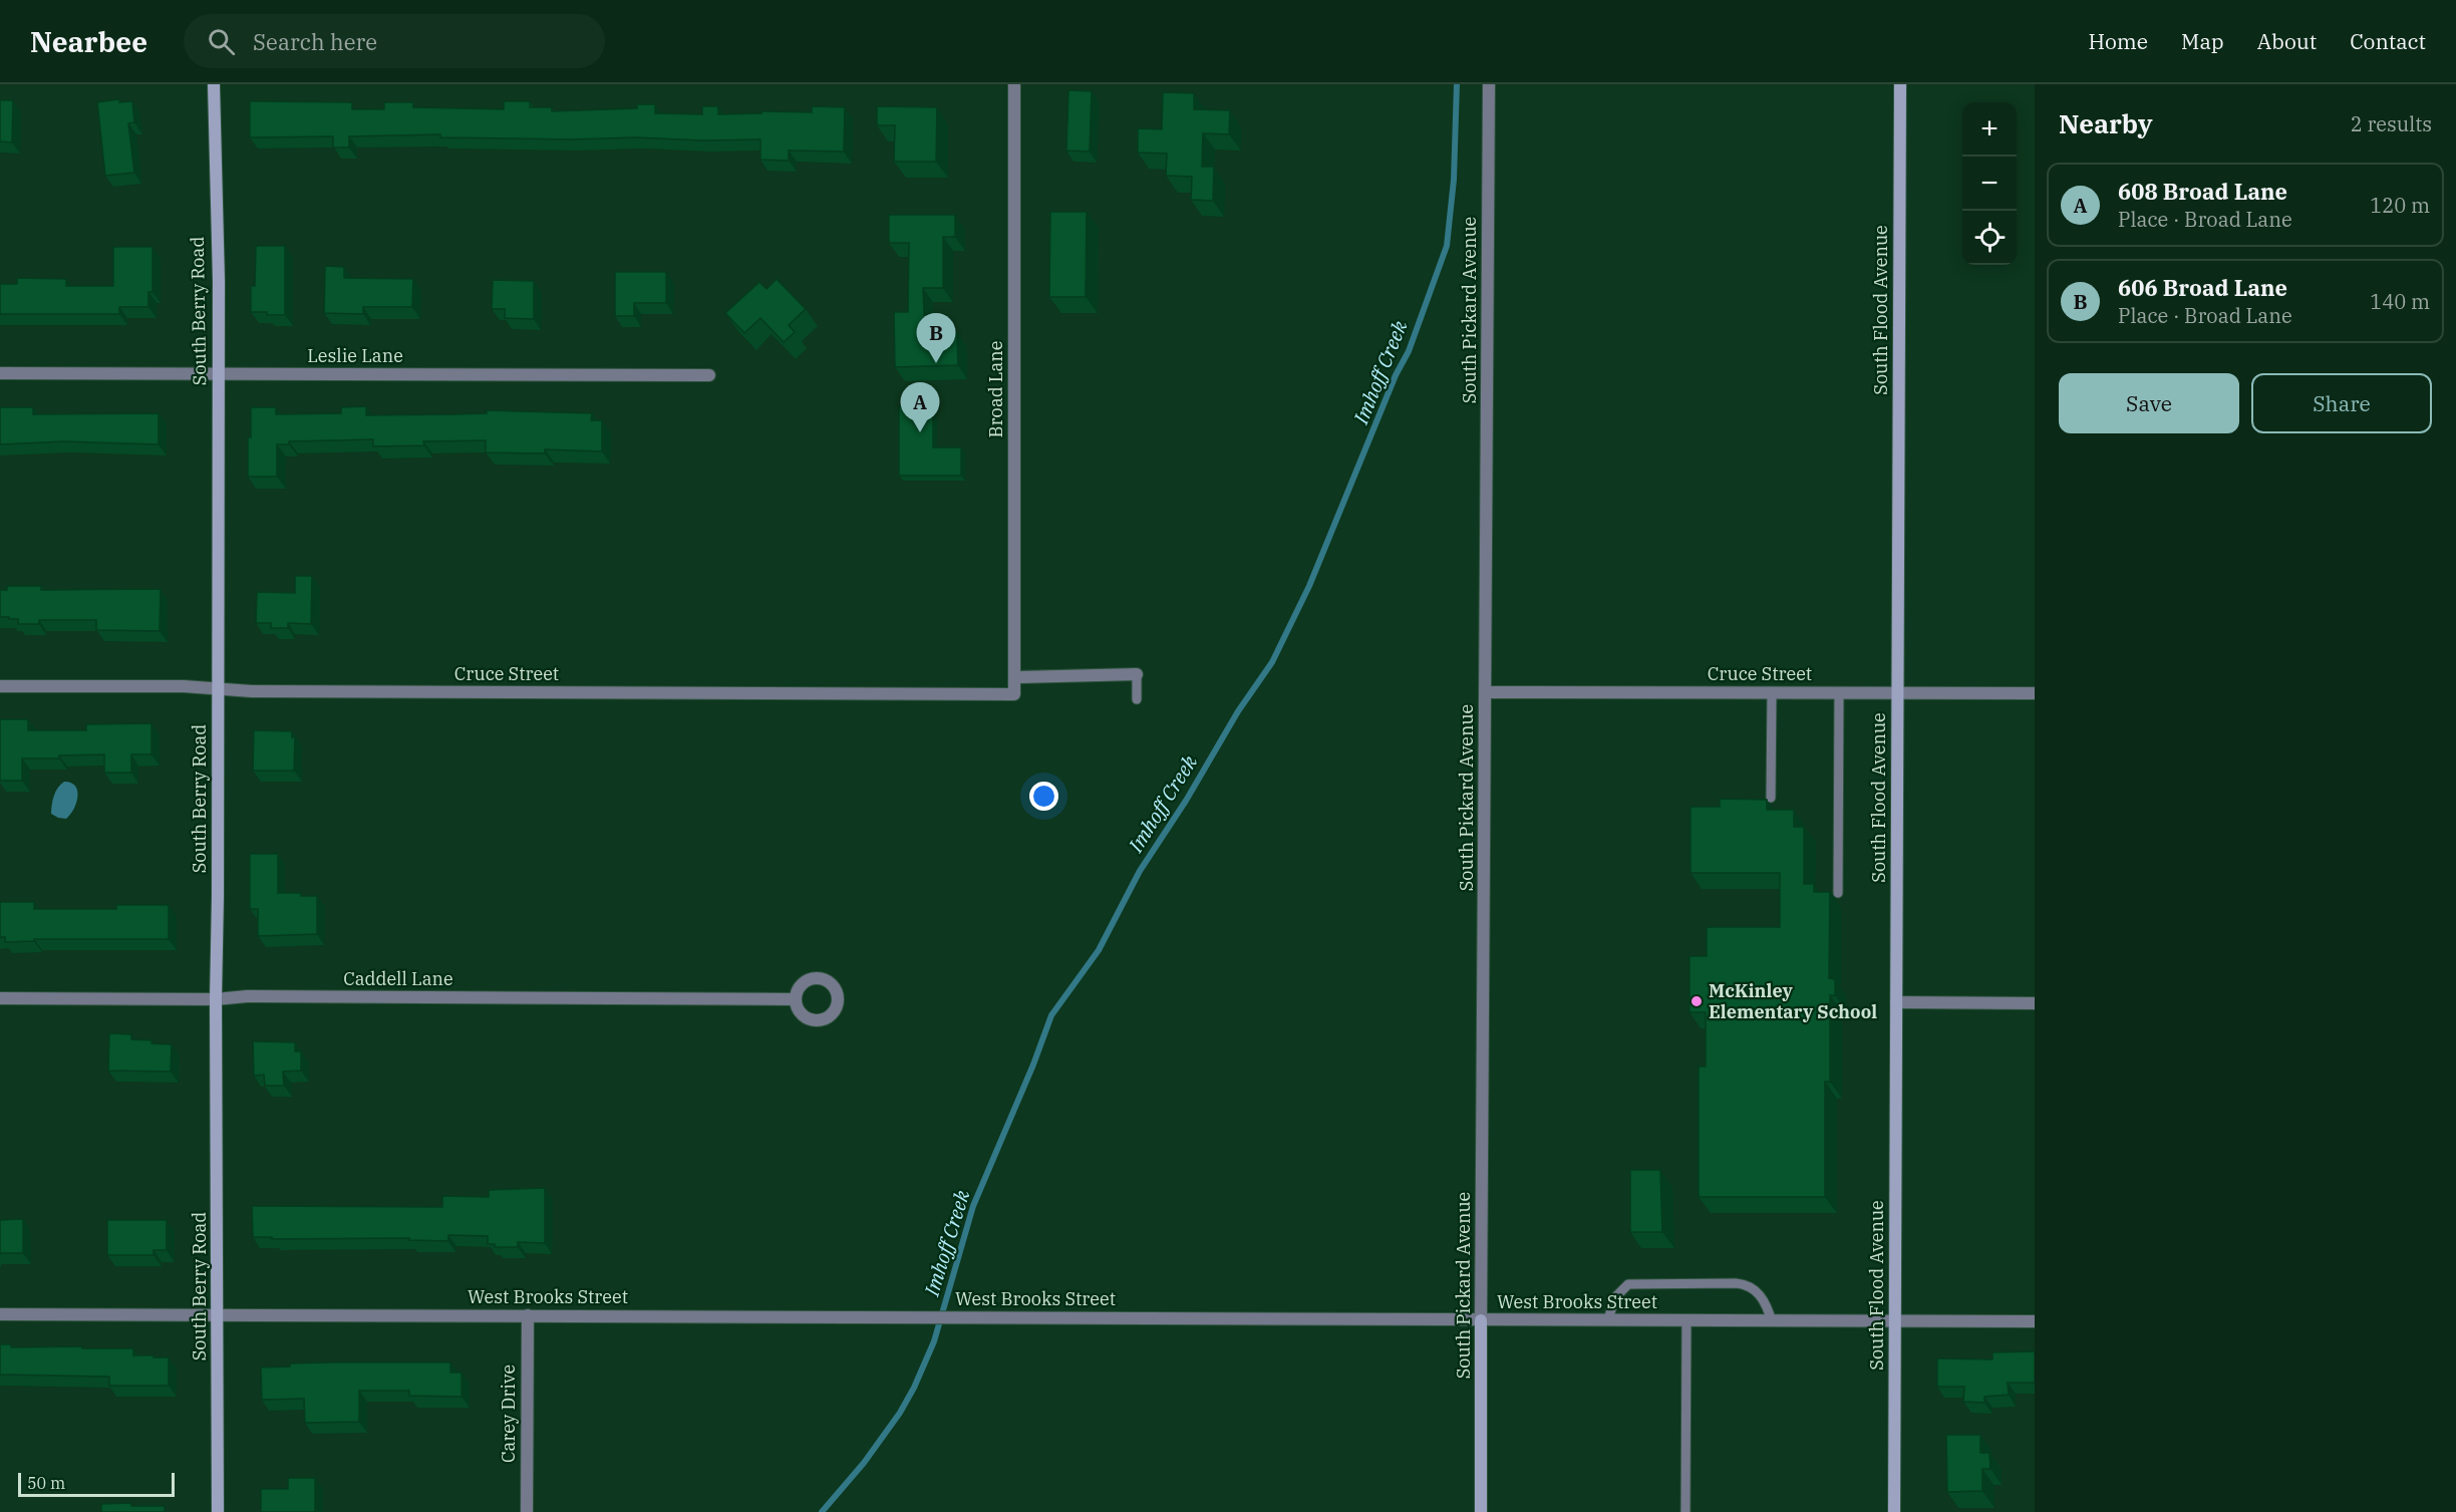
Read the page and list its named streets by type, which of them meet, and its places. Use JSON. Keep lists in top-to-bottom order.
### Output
{
  "streets": {
    "street": [
      "South Pickard Avenue",
      "South Flood Avenue",
      "South Berry Road",
      "Leslie Lane",
      "Broad Lane",
      "Cruce Street",
      "Caddell Lane",
      "West Brooks Street",
      "Carey Drive"
    ]
  },
  "crossings": [
    ["South Pickard Avenue", "Cruce Street"],
    ["South Pickard Avenue", "West Brooks Street"],
    ["South Flood Avenue", "Cruce Street"],
    ["South Flood Avenue", "West Brooks Street"],
    ["South Berry Road", "Leslie Lane"],
    ["South Berry Road", "Cruce Street"],
    ["South Berry Road", "Caddell Lane"],
    ["South Berry Road", "West Brooks Street"],
    ["Broad Lane", "Cruce Street"],
    ["West Brooks Street", "Carey Drive"]
  ],
  "water": ["Imhoff Creek"],
  "places": ["McKinley Elementary School"],
  "scale_bar": "50 m",
  "page": {
    "header": "Nearbee",
    "search": "Search here",
    "nav": [
      "Home",
      "Map",
      "About",
      "Contact"
    ],
    "heading": ["Nearby", "2 results"],
    "map_buttons": ["+", "−"],
    "list": [
      {
        "mark": "A",
        "name": "608 Broad Lane",
        "note": "Place · Broad Lane",
        "value": "120 m"
      },
      {
        "mark": "B",
        "name": "606 Broad Lane",
        "note": "Place · Broad Lane",
        "value": "140 m"
      }
    ],
    "pins": ["B", "A"],
    "buttons": ["Save", "Share"],
    "scale": "50 m"
  }
}
